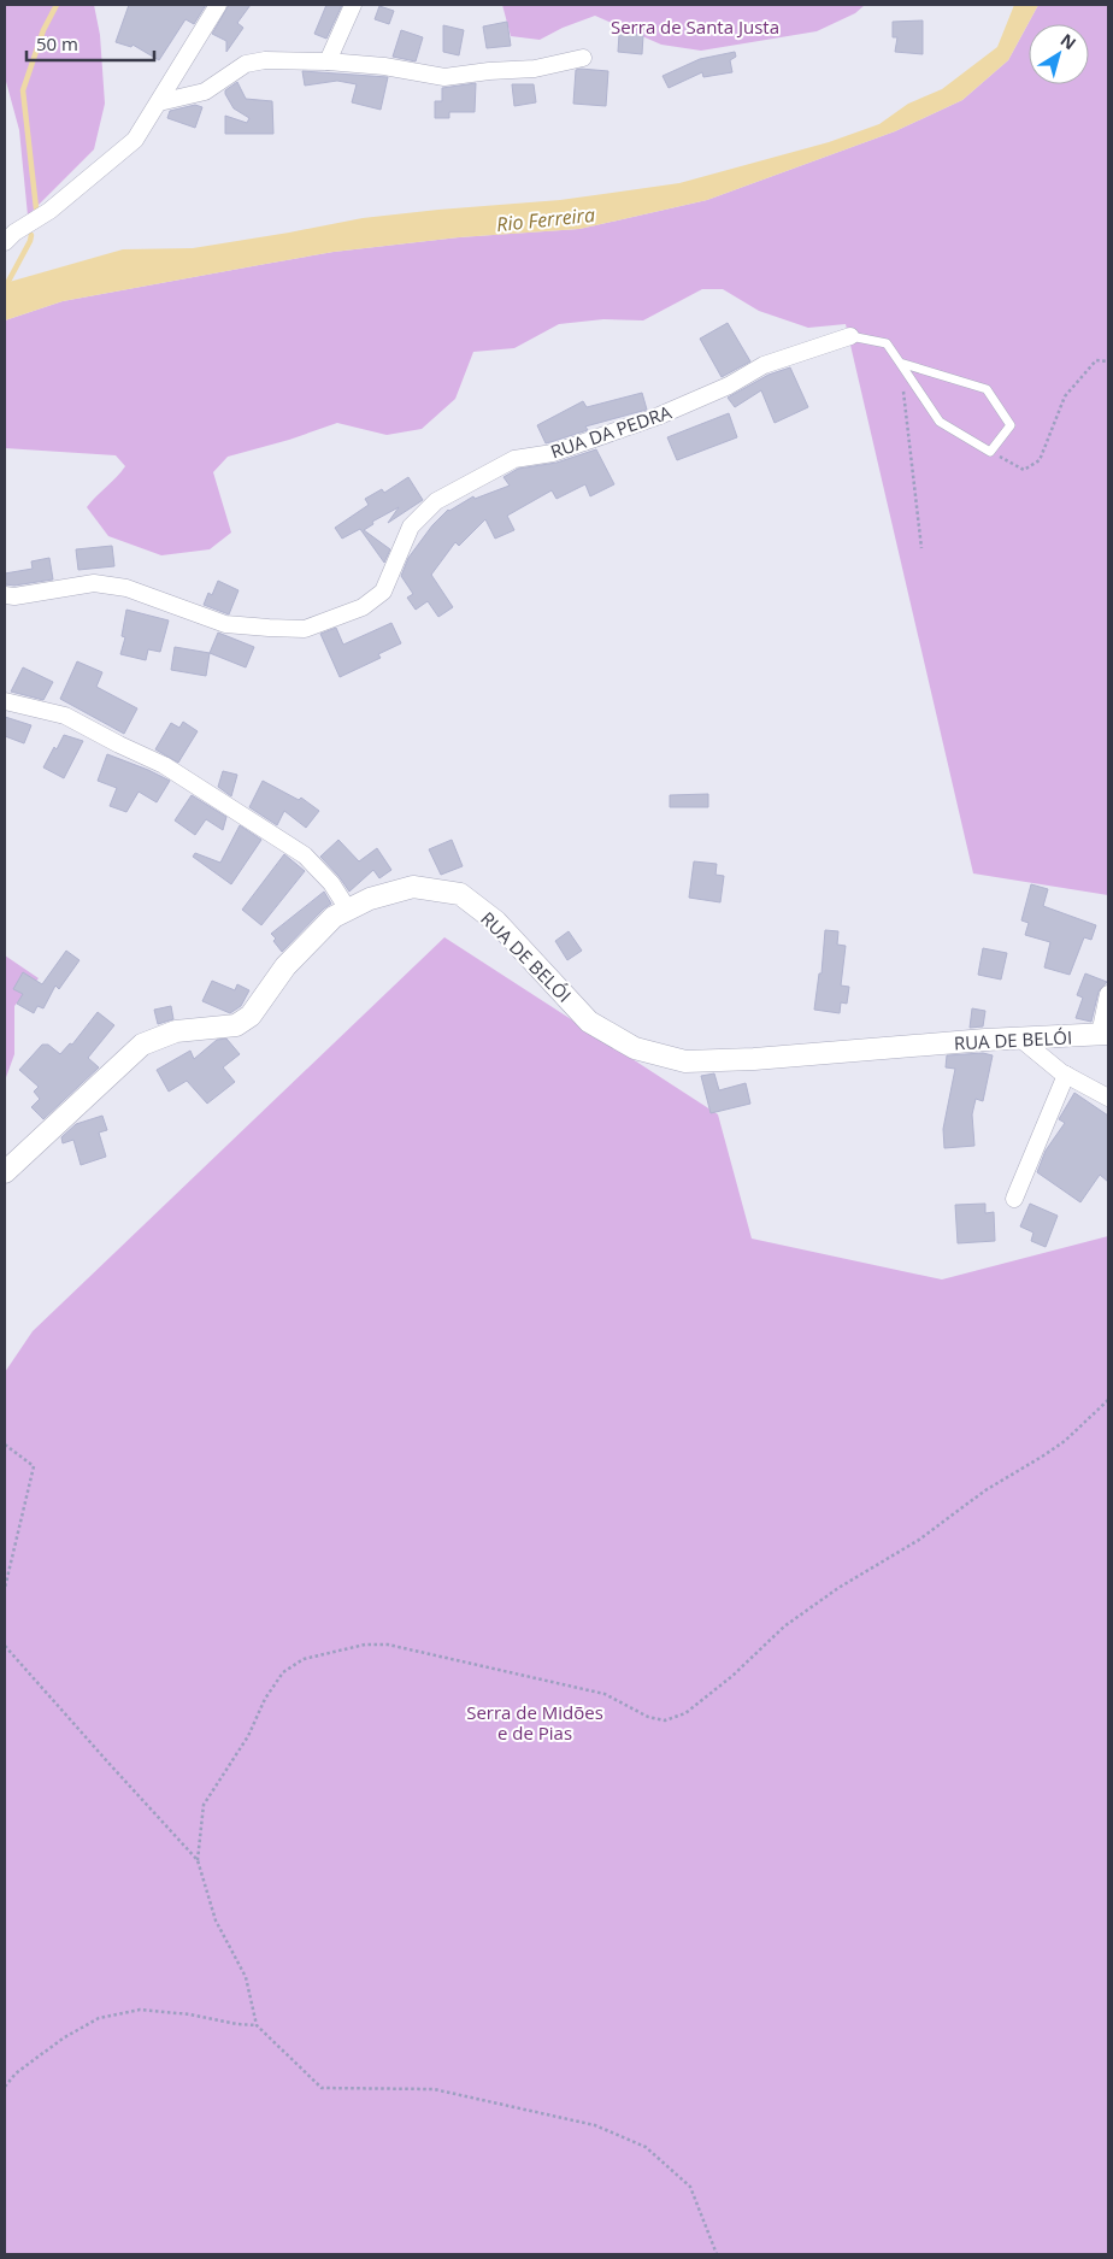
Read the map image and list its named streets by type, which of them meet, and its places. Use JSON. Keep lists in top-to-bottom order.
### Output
{
  "streets": {
    "street": ["RUA DA PEDRA", "RUA DE BELÓI"]
  },
  "water": ["Rio Ferreira"],
  "parks": ["Serra de Santa Justa", "Serra de Midões e de Pias"],
  "scale_bar": "50 m",
  "north": "top right"
}
